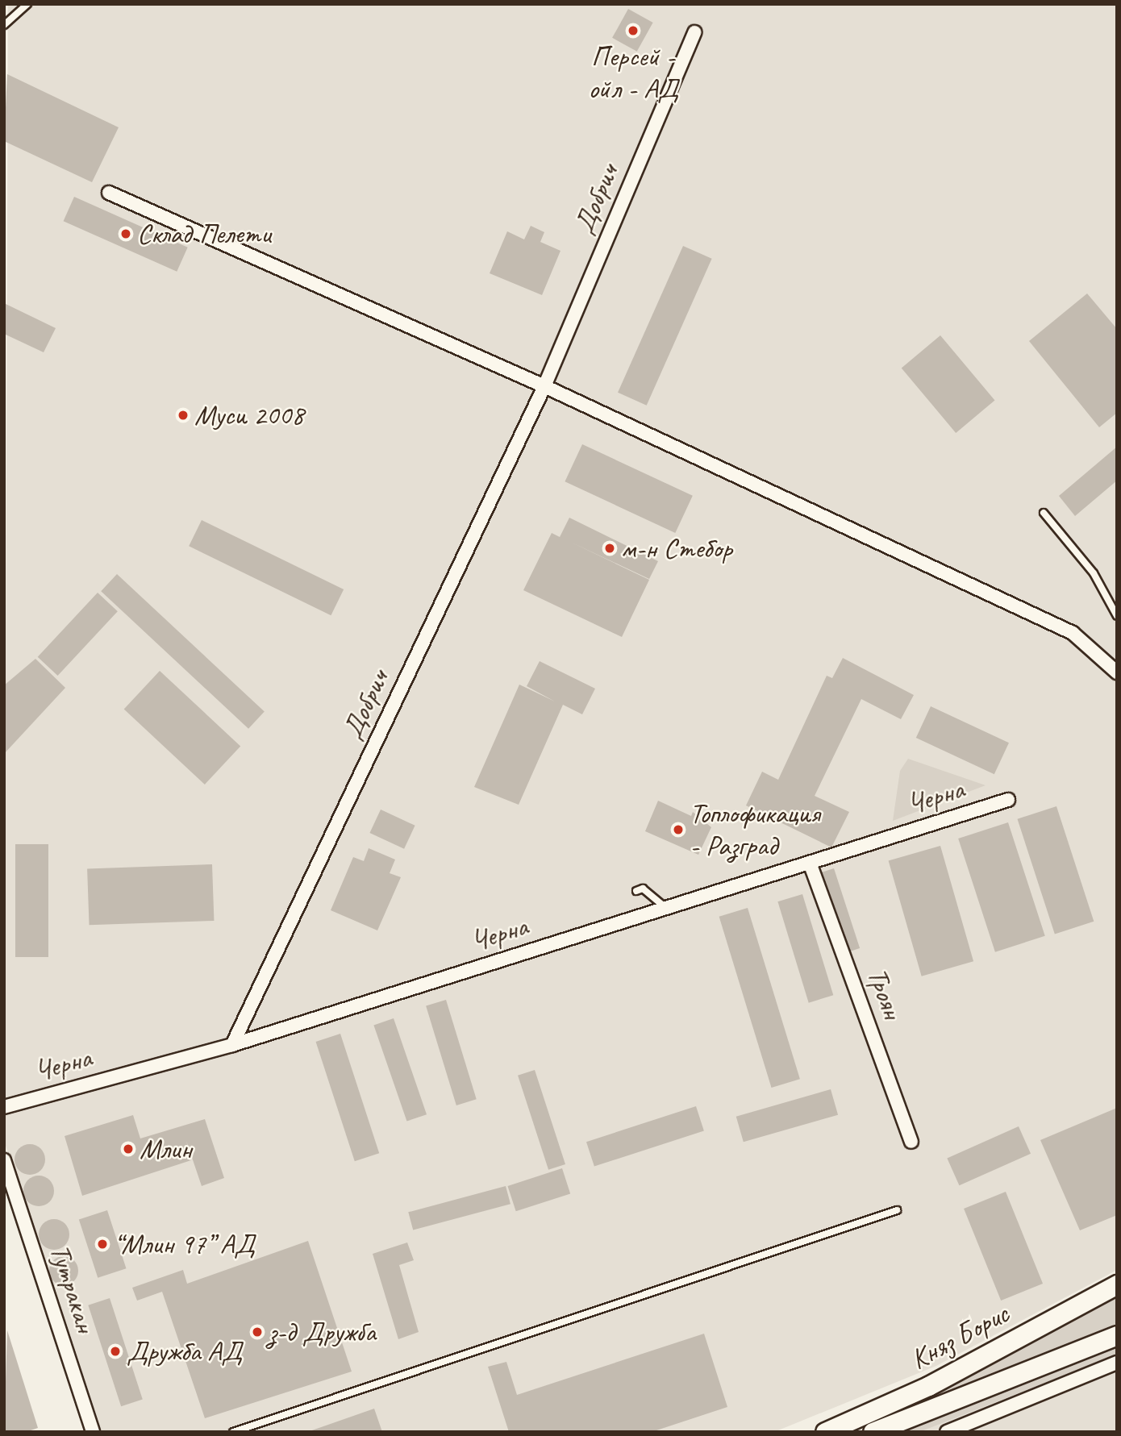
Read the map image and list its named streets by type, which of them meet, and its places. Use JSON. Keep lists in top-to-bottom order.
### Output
{
  "streets": {
    "street": [
      "Добрич",
      "Черна",
      "Троян",
      "Тутракан",
      "Княз Борис"
    ]
  },
  "crossings": [
    ["Добрич", "Черна"],
    ["Черна", "Троян"]
  ],
  "places": [
    "Персей - ойл - АД",
    "Склад Пелети",
    "Муси 2008",
    "м-н Стебор",
    "Топлофикация - Разград",
    "Млин",
    "“Млин 97” АД",
    "з-д Дружба",
    "Дружба АД"
  ]
}
